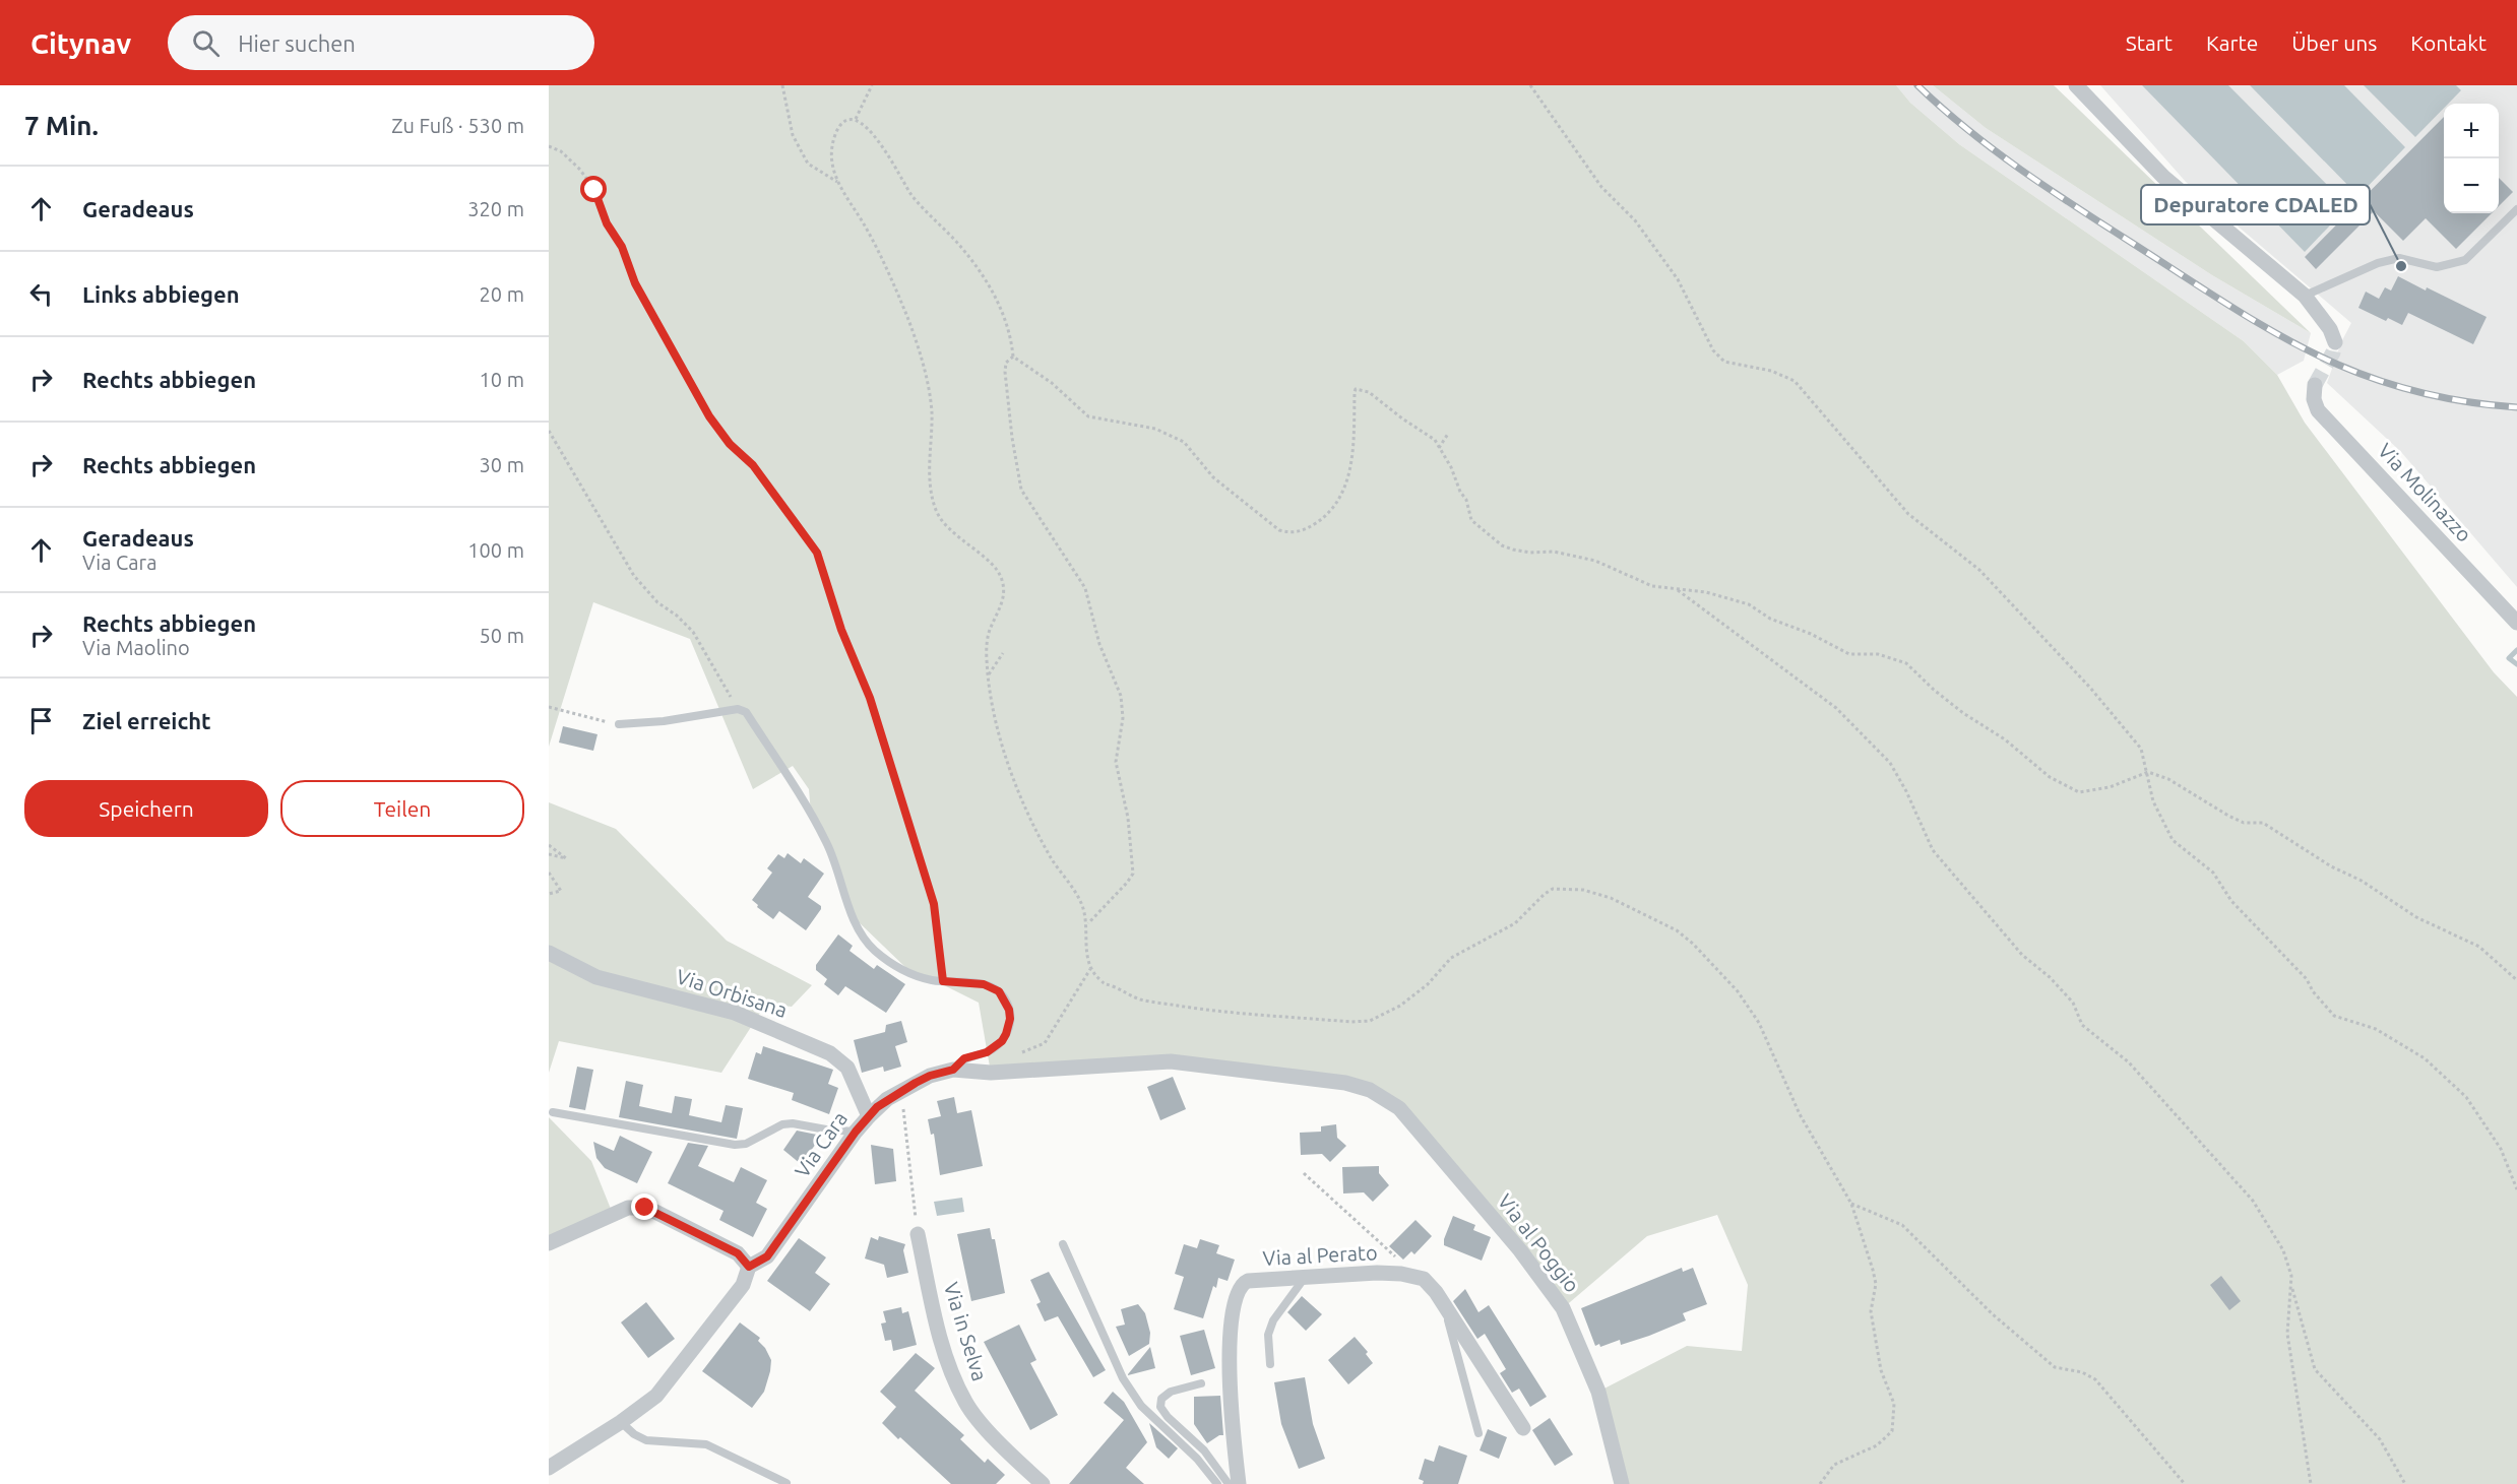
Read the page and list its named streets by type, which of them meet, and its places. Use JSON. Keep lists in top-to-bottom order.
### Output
{
  "streets": {
    "street": [
      "Via Molinazzo",
      "Via Orbisana",
      "Via Cara",
      "Via al Poggio",
      "Via al Perato",
      "Via in Selva"
    ]
  },
  "crossings": [
    ["Via Orbisana", "Via Cara"],
    ["Via Cara", "Via al Poggio"]
  ],
  "places": ["Depuratore CDALED"],
  "page": {
    "header": "Citynav",
    "search": "Hier suchen",
    "nav": [
      "Start",
      "Karte",
      "Über uns",
      "Kontakt"
    ],
    "heading": ["7 Min.", "Zu Fuß · 530 m"],
    "map_buttons": ["+", "−"],
    "list": [
      ["Geradeaus", "320 m"],
      ["Links abbiegen", "20 m"],
      ["Rechts abbiegen", "10 m"],
      ["Rechts abbiegen", "30 m"],
      ["Geradeaus", "Via Cara", "100 m"],
      ["Rechts abbiegen", "Via Maolino", "50 m"],
      "Ziel erreicht"
    ],
    "buttons": ["Speichern", "Teilen"]
  }
}
